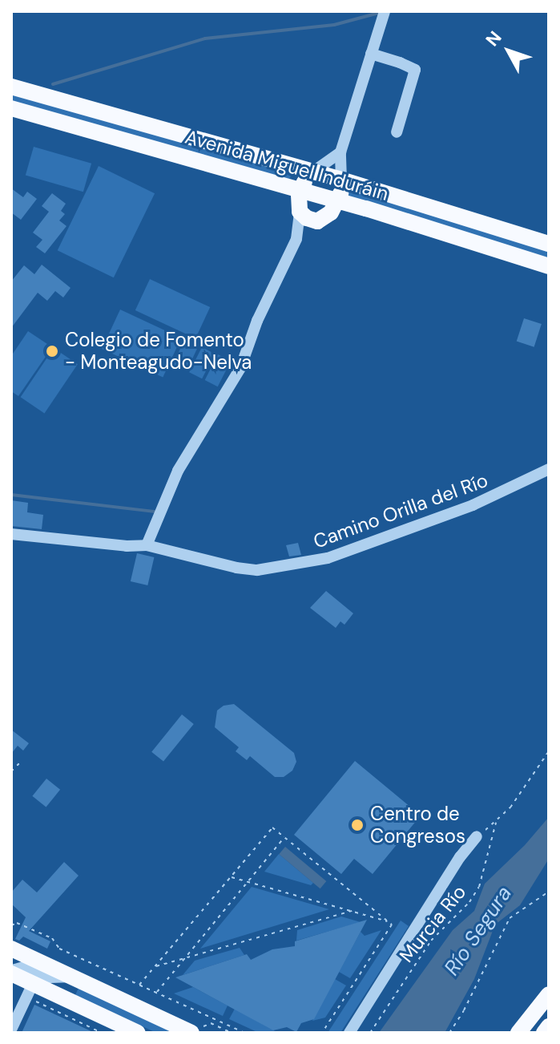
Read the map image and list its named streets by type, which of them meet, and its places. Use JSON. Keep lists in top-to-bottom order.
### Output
{
  "streets": {
    "main road": ["Avenida Miguel Induráin"],
    "street": ["Camino Orilla del Río"],
    "path": ["Murcia Río"]
  },
  "water": ["Río Segura"],
  "places": ["Colegio de Fomento - Monteagudo-Nelva", "Centro de Congresos"],
  "north": "top left"
}
